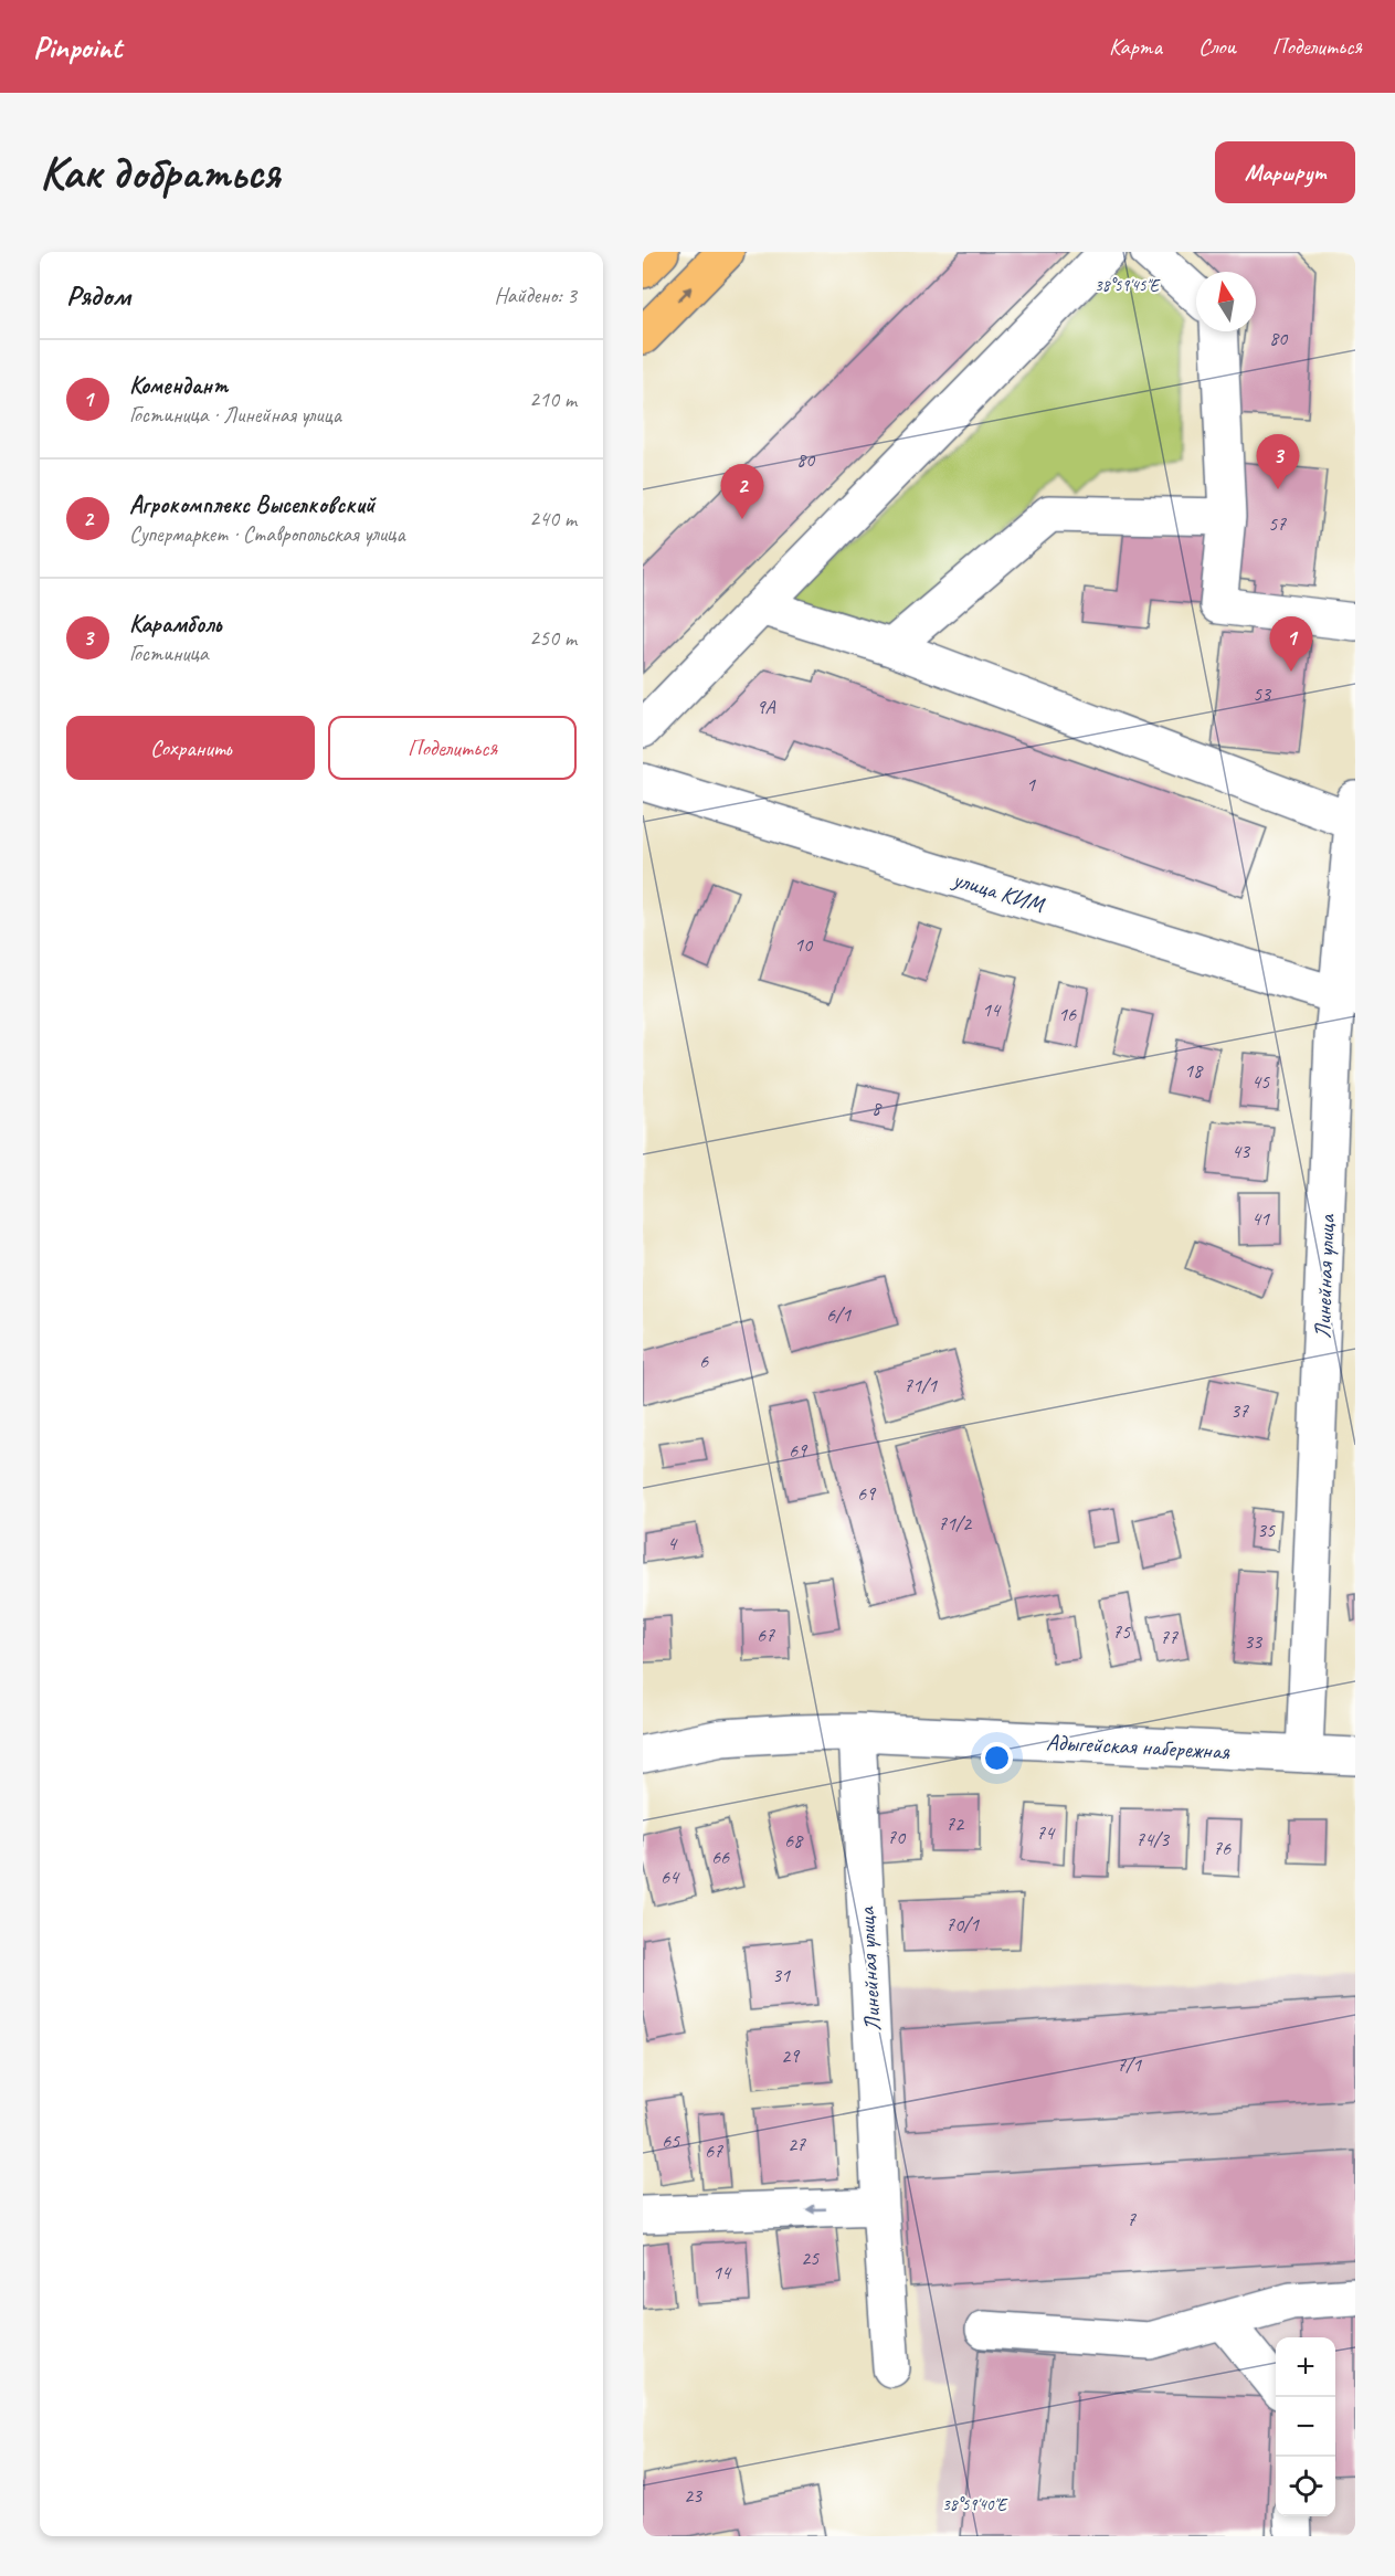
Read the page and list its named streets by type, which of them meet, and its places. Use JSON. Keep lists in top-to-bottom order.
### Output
{
  "streets": {
    "street": ["улица КИМ", "Линейная улица", "Адыгейская набережная"]
  },
  "crossings": [
    ["улица КИМ", "Линейная улица"],
    ["Линейная улица", "Адыгейская набережная"]
  ],
  "house_numbers": [
    "80",
    "80",
    "57",
    "53",
    "9А",
    "1",
    "10",
    "14",
    "16",
    "18",
    "45",
    "8",
    "43",
    "41",
    "6/1",
    "6",
    "71/1",
    "37",
    "69",
    "69",
    "71/2",
    "35",
    "4",
    "75",
    "67",
    "77",
    "33",
    "72",
    "74",
    "70",
    "74/3",
    "68",
    "76",
    "66",
    "64",
    "70/1",
    "31",
    "29",
    "7/1",
    "65",
    "27",
    "67",
    "7",
    "25",
    "14",
    "23"
  ],
  "north": "top",
  "page": {
    "header": "Pinpoint",
    "nav": ["Карта", "Слои", "Поделиться"],
    "buttons": [
      "Маршрут",
      ["Сохранить", "Поделиться"]
    ],
    "title": "Как добраться",
    "heading": ["Рядом", "Найдено: 3"],
    "list": [
      {
        "mark": "1",
        "name": "Комендант",
        "note": "Гостиница · Линейная улица",
        "value": "210 m"
      },
      {
        "mark": "2",
        "name": "Агрокомплекс Выселковский",
        "note": "Супермаркет · Ставропольская улица",
        "value": "240 m"
      },
      {
        "mark": "3",
        "name": "Карамболь",
        "note": "Гостиница",
        "value": "250 m"
      }
    ],
    "pins": ["3", "2", "1"],
    "map_buttons": ["+", "−"]
  },
  "coordinates": ["38°59'45\"E", "38°59'40\"E"]
}
